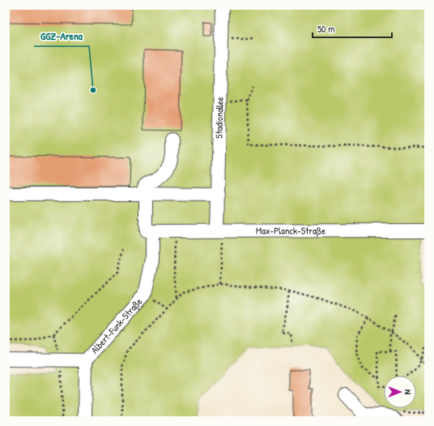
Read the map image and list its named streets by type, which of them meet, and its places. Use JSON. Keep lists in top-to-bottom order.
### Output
{
  "streets": {
    "street": ["Stadionallee", "Max-Planck-Straße", "Albert-Funk-Straße"]
  },
  "crossings": [
    ["Stadionallee", "Max-Planck-Straße"],
    ["Max-Planck-Straße", "Albert-Funk-Straße"]
  ],
  "places": ["GGZ-Arena"],
  "scale_bar": "50 m",
  "north": "right"
}
